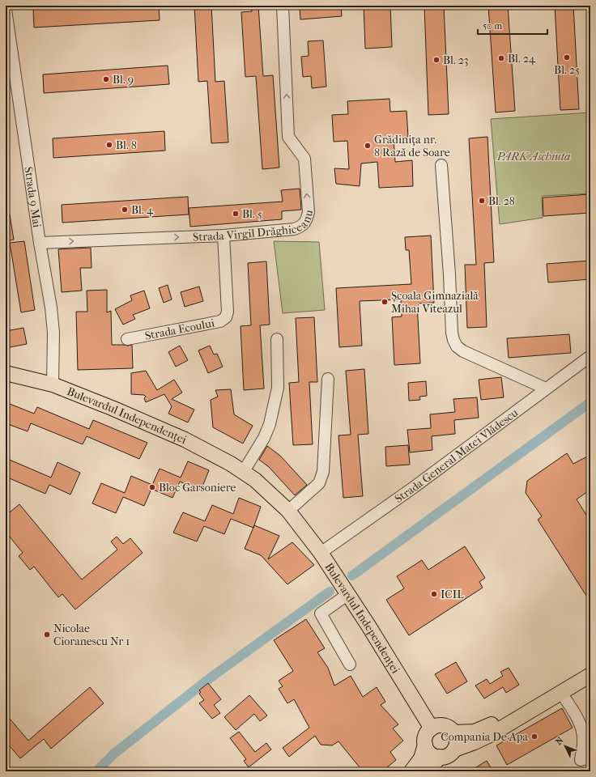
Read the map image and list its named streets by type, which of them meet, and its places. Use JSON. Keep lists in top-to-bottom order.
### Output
{
  "streets": {
    "main road": ["Bulevardul Independenței"],
    "street": [
      "Strada 9 Mai",
      "Strada Virgil Drăghiceanu",
      "Strada Ecoului",
      "Strada General Matei Vlădescu"
    ]
  },
  "crossings": [
    ["Strada 9 Mai", "Strada Virgil Drăghiceanu"],
    ["Strada 9 Mai", "Bulevardul Independenței"],
    ["Strada Virgil Drăghiceanu", "Strada Ecoului"],
    ["Bulevardul Independenței", "Strada General Matei Vlădescu"]
  ],
  "parks": ["PARK Aschiuta"],
  "places": [
    "Bl. 25",
    "Bl. 24",
    "Bl. 23",
    "Bl. 9",
    "Bl. 8",
    "Grădiniţa nr. 8 Rază de Soare",
    "Bl. 28",
    "Bl. 4",
    "Bl. 5",
    "Școala Gimnazială Mihai Viteazul",
    "Bloc Garsoniere",
    "ICIL",
    "Nicolae Cioranescu Nr 1",
    "Compania De Apa"
  ],
  "scale_bar": "50 m",
  "north": "top left"
}
